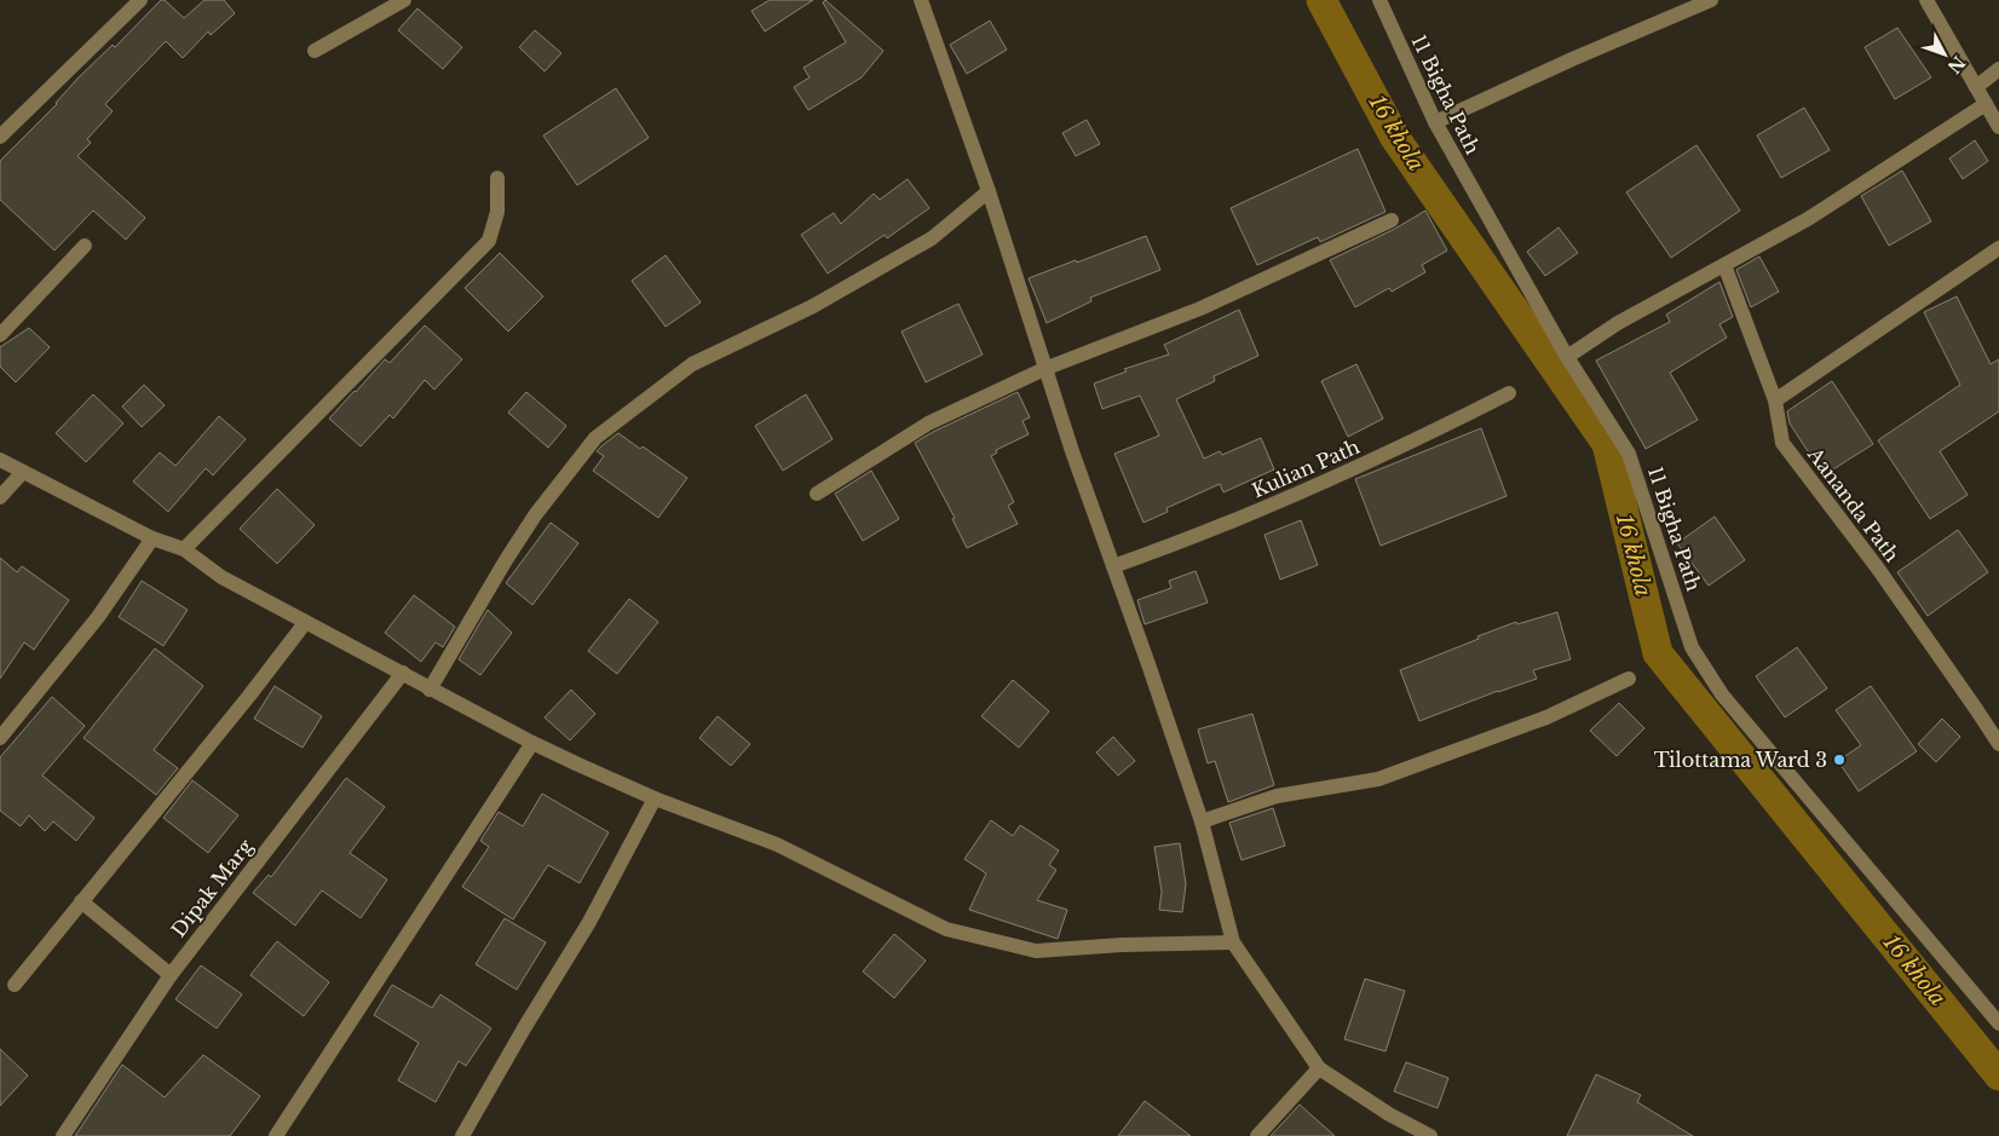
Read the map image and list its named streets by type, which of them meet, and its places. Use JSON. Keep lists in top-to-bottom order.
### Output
{
  "streets": {
    "street": [
      "11 Bigha Path",
      "Kulian Path",
      "Aananda Path",
      "Dipak Marg"
    ]
  },
  "water": ["16 khola"],
  "places": ["Tilottama Ward 3"],
  "north": "bottom right"
}
